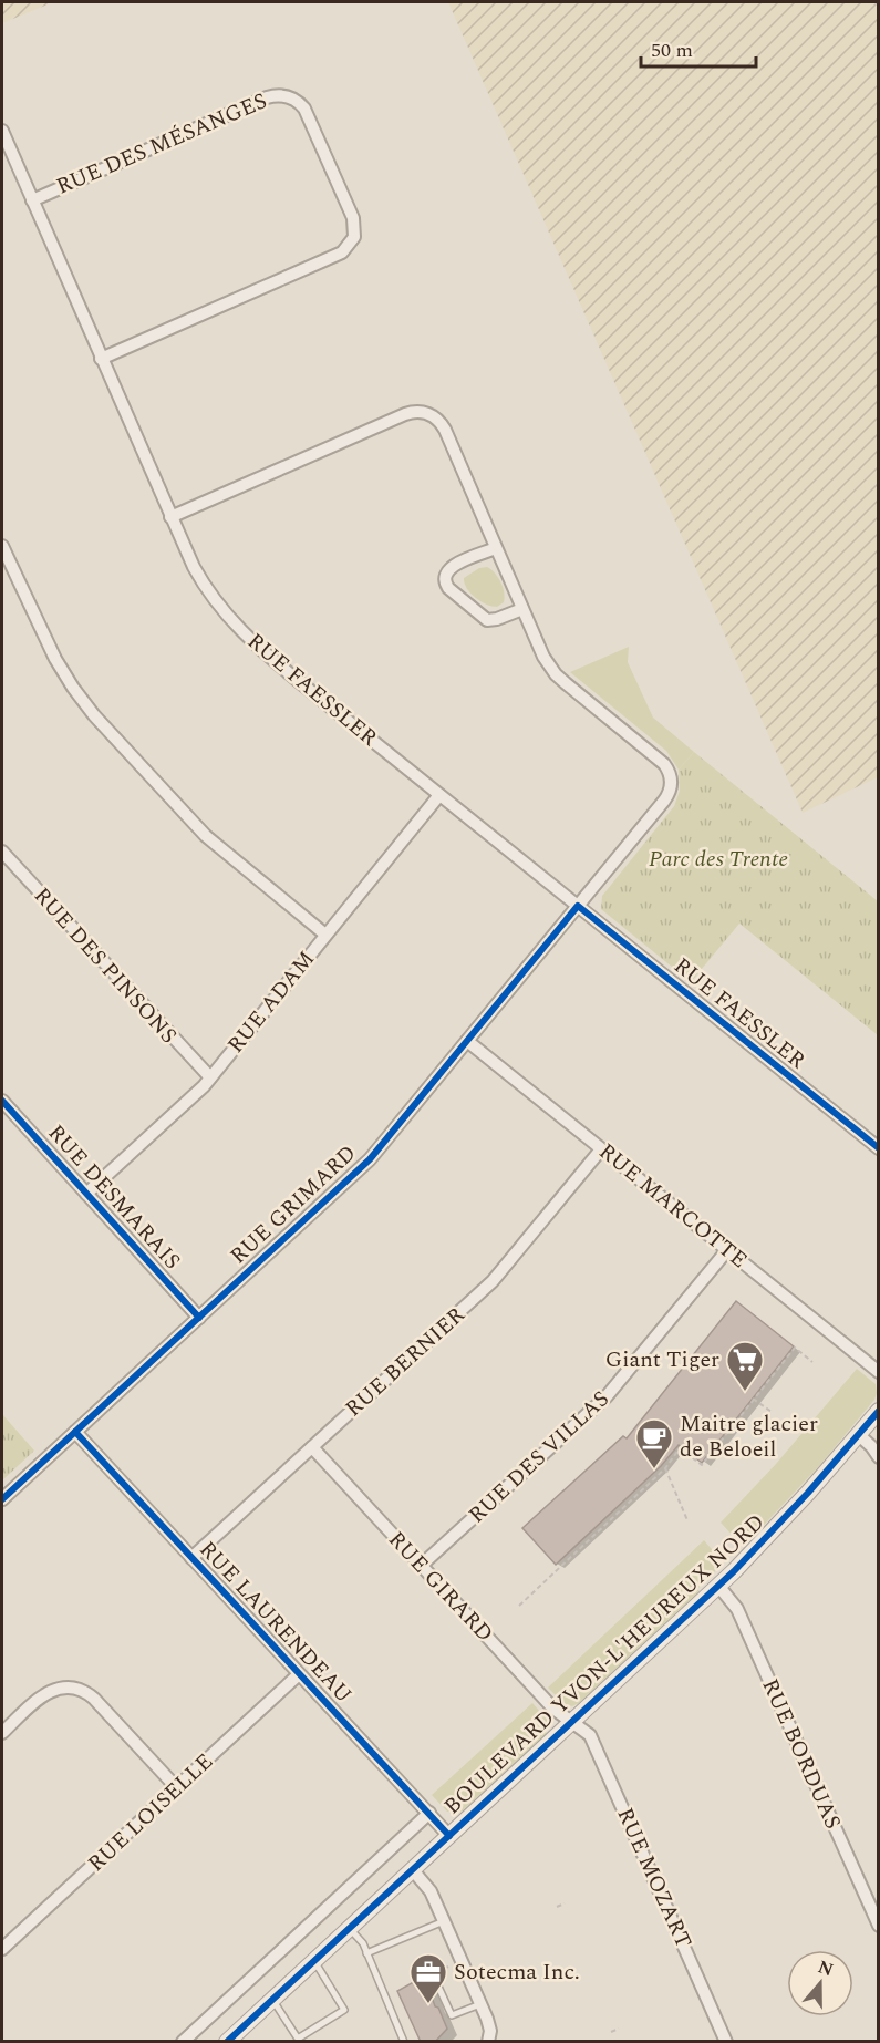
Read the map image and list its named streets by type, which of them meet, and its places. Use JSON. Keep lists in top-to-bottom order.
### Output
{
  "streets": {
    "street": [
      "RUE DES MÉSANGES",
      "RUE FAESSLER",
      "RUE DES PINSONS",
      "RUE ADAM",
      "RUE DESMARAIS",
      "RUE GRIMARD",
      "RUE MARCOTTE",
      "RUE BERNIER",
      "RUE DES VILLAS",
      "RUE GIRARD",
      "RUE LAURENDEAU",
      "BOULEVARD YVON-L'HEUREUX NORD",
      "RUE BORDUAS",
      "RUE LOISELLE",
      "RUE MOZART"
    ]
  },
  "crossings": [
    ["RUE DES MÉSANGES", "RUE FAESSLER"],
    ["RUE FAESSLER", "RUE ADAM"],
    ["RUE FAESSLER", "RUE GRIMARD"],
    ["RUE DES PINSONS", "RUE ADAM"],
    ["RUE ADAM", "RUE DESMARAIS"],
    ["RUE DESMARAIS", "RUE GRIMARD"],
    ["RUE GRIMARD", "RUE MARCOTTE"],
    ["RUE GRIMARD", "RUE LAURENDEAU"],
    ["RUE MARCOTTE", "RUE BERNIER"],
    ["RUE MARCOTTE", "RUE DES VILLAS"],
    ["RUE BERNIER", "RUE GIRARD"],
    ["RUE BERNIER", "RUE LAURENDEAU"],
    ["RUE DES VILLAS", "RUE GIRARD"],
    ["RUE GIRARD", "BOULEVARD YVON-L'HEUREUX NORD"],
    ["RUE GIRARD", "RUE MOZART"],
    ["RUE LAURENDEAU", "BOULEVARD YVON-L'HEUREUX NORD"],
    ["RUE LAURENDEAU", "RUE LOISELLE"],
    ["BOULEVARD YVON-L'HEUREUX NORD", "RUE BORDUAS"],
    ["BOULEVARD YVON-L'HEUREUX NORD", "RUE MOZART"]
  ],
  "parks": ["Parc des Trente"],
  "places": {
    "supermarket": ["Giant Tiger"],
    "cafe": ["Maitre glacier de Beloeil"],
    "office": ["Sotecma Inc."]
  },
  "scale_bar": "50 m",
  "north": "top"
}
